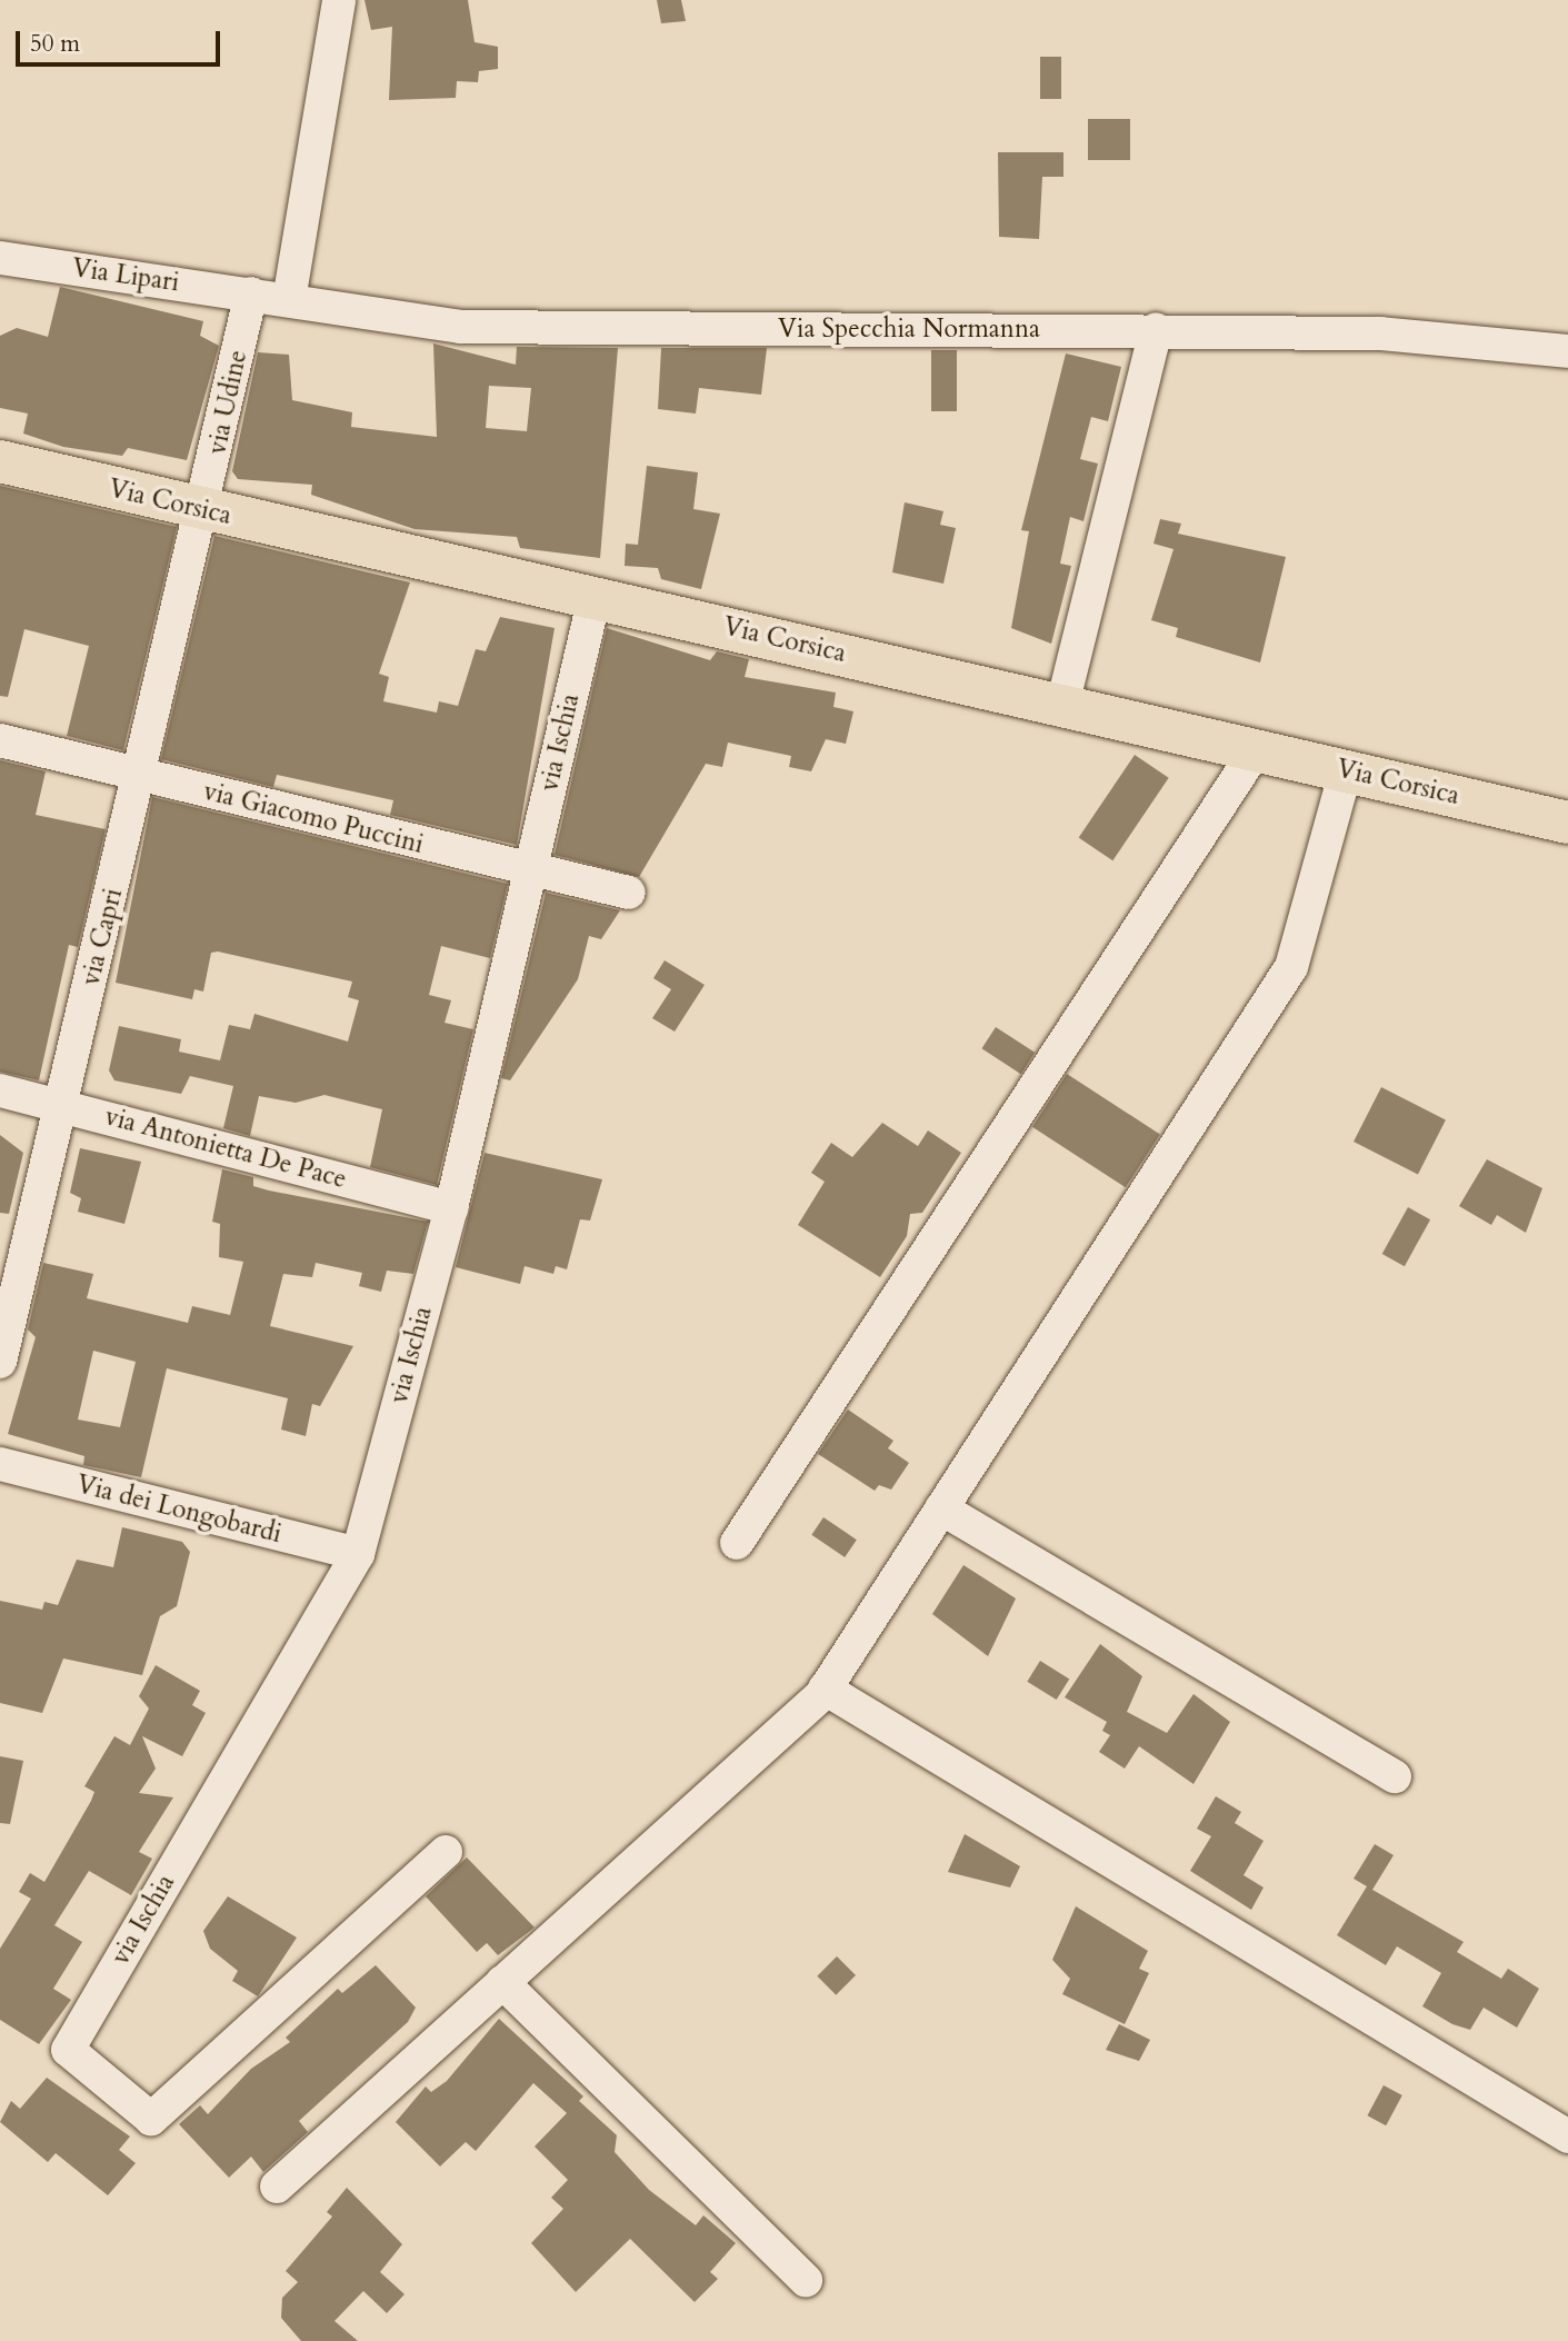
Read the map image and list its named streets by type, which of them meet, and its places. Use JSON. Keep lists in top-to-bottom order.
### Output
{
  "streets": {
    "main road": ["Via Corsica"],
    "street": [
      "Via Lipari",
      "Via Specchia Normanna",
      "via Udine",
      "via Ischia",
      "via Giacomo Puccini",
      "via Capri",
      "via Antonietta De Pace",
      "Via dei Longobardi"
    ]
  },
  "crossings": [
    ["Via Lipari", "Via Specchia Normanna"],
    ["Via Lipari", "via Udine"],
    ["Via Specchia Normanna", "via Udine"],
    ["via Udine", "Via Corsica"],
    ["via Udine", "via Capri"],
    ["Via Corsica", "via Ischia"],
    ["Via Corsica", "via Capri"],
    ["via Ischia", "via Giacomo Puccini"],
    ["via Ischia", "via Antonietta De Pace"],
    ["via Ischia", "Via dei Longobardi"],
    ["via Giacomo Puccini", "via Capri"],
    ["via Capri", "via Antonietta De Pace"]
  ],
  "scale_bar": "50 m"
}
